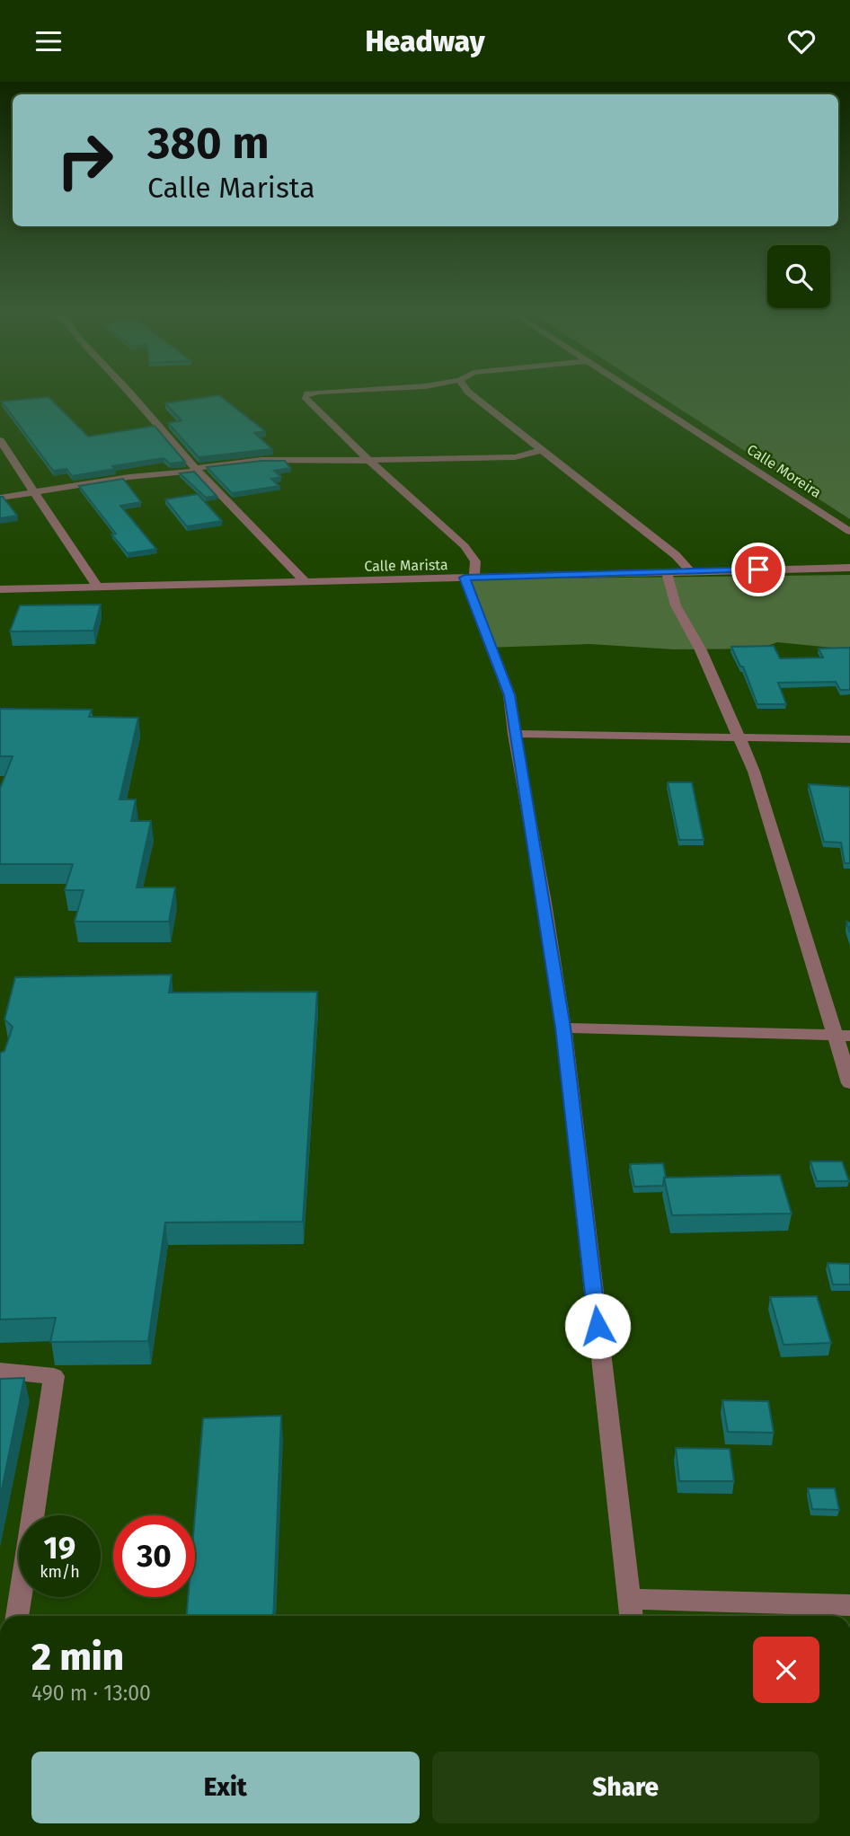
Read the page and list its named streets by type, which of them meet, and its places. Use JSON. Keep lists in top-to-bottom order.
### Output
{
  "streets": {
    "street": ["Calle Moreira", "Calle Marista"]
  },
  "page": {
    "header": "Headway",
    "turn": ["380 m", "Calle Marista"],
    "speed": "19 km/h",
    "limit": "30",
    "heading": ["2 min", "490 m · 13:00"],
    "buttons": ["Exit", "Share"]
  }
}
